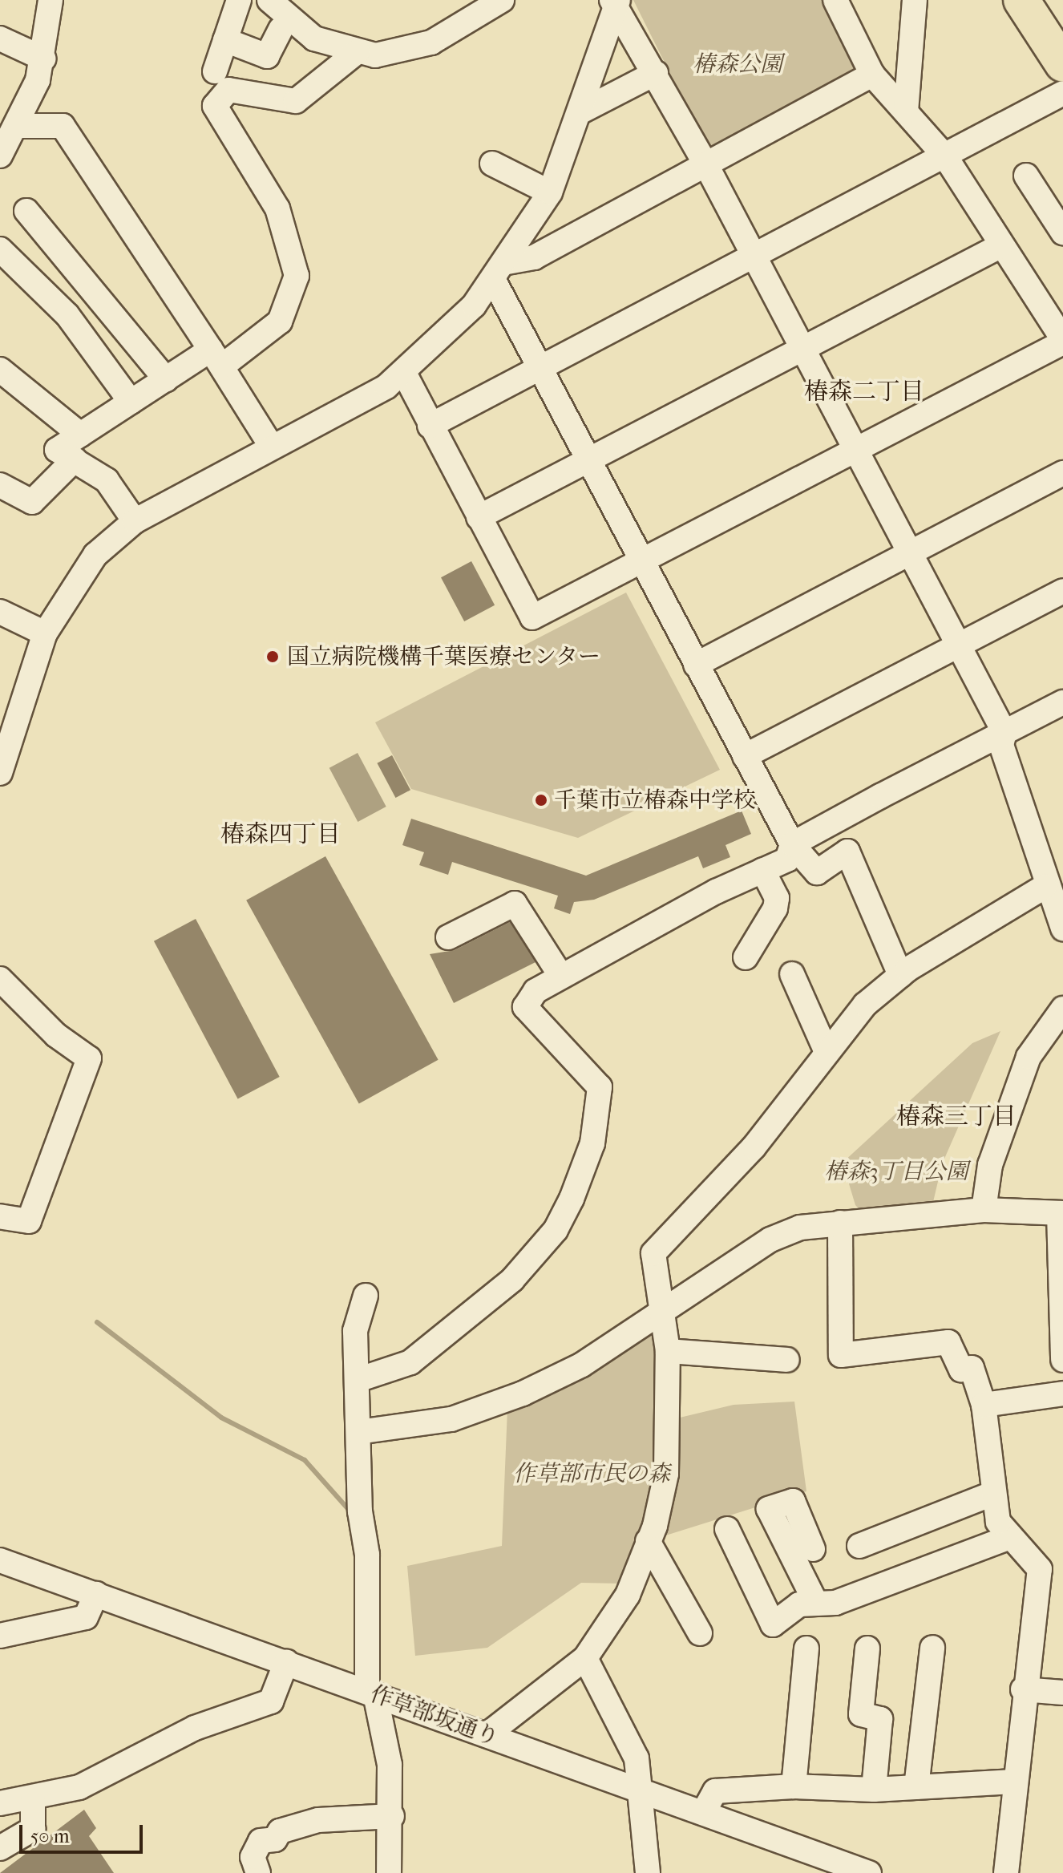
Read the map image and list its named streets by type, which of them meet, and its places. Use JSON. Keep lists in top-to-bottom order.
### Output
{
  "streets": {
    "street": ["作草部坂通り"]
  },
  "districts": ["椿森二丁目", "椿森四丁目", "椿森三丁目"],
  "parks": ["椿森公園", "椿森3丁目公園", "作草部市民の森"],
  "places": ["国立病院機構千葉医療センター", "千葉市立椿森中学校"],
  "scale_bar": "50 m"
}
